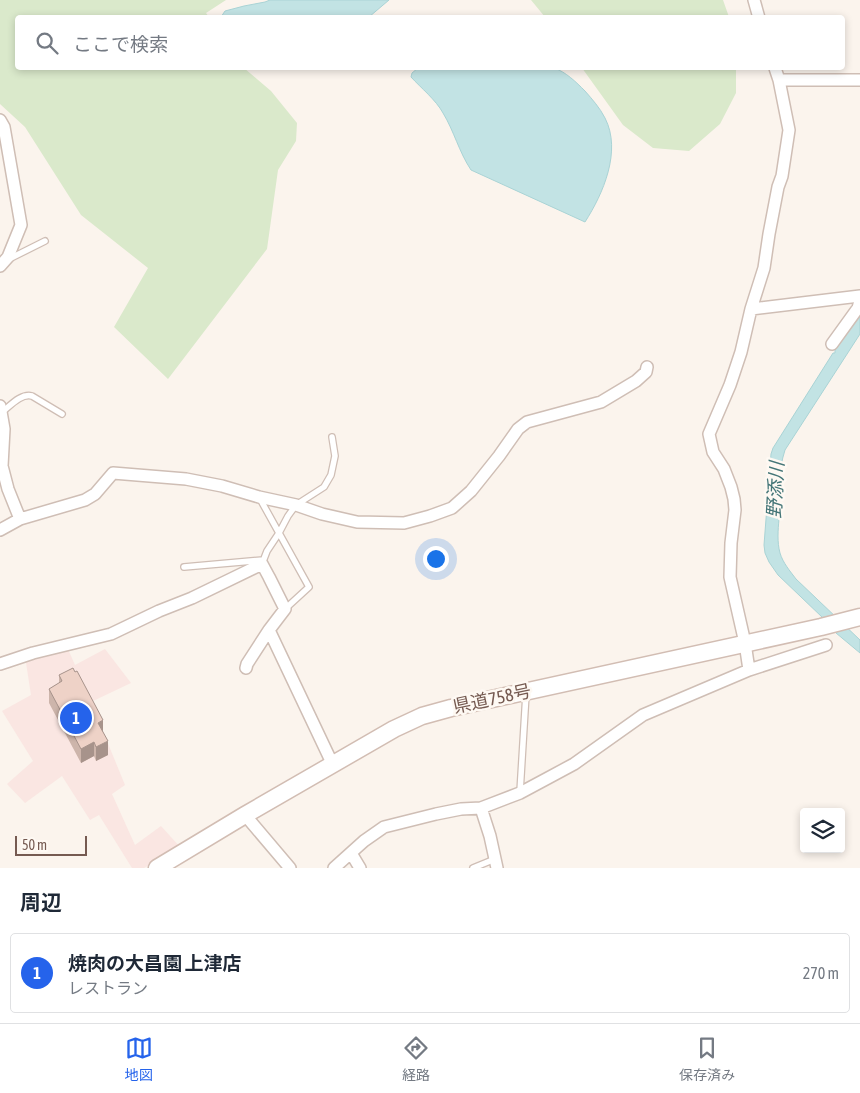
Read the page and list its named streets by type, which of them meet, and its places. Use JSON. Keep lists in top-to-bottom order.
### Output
{
  "streets": {
    "main road": ["県道758号"]
  },
  "water": ["野添川"],
  "scale_bar": "50 m",
  "page": {
    "search": "ここで検索",
    "pins": "1",
    "scale": "50 m",
    "heading": "周辺",
    "list": [
      {
        "mark": "1",
        "name": "焼肉の大昌園 上津店",
        "note": "レストラン",
        "value": "270 m"
      }
    ],
    "nav": ["地図", "経路", "保存済み"]
  }
}
